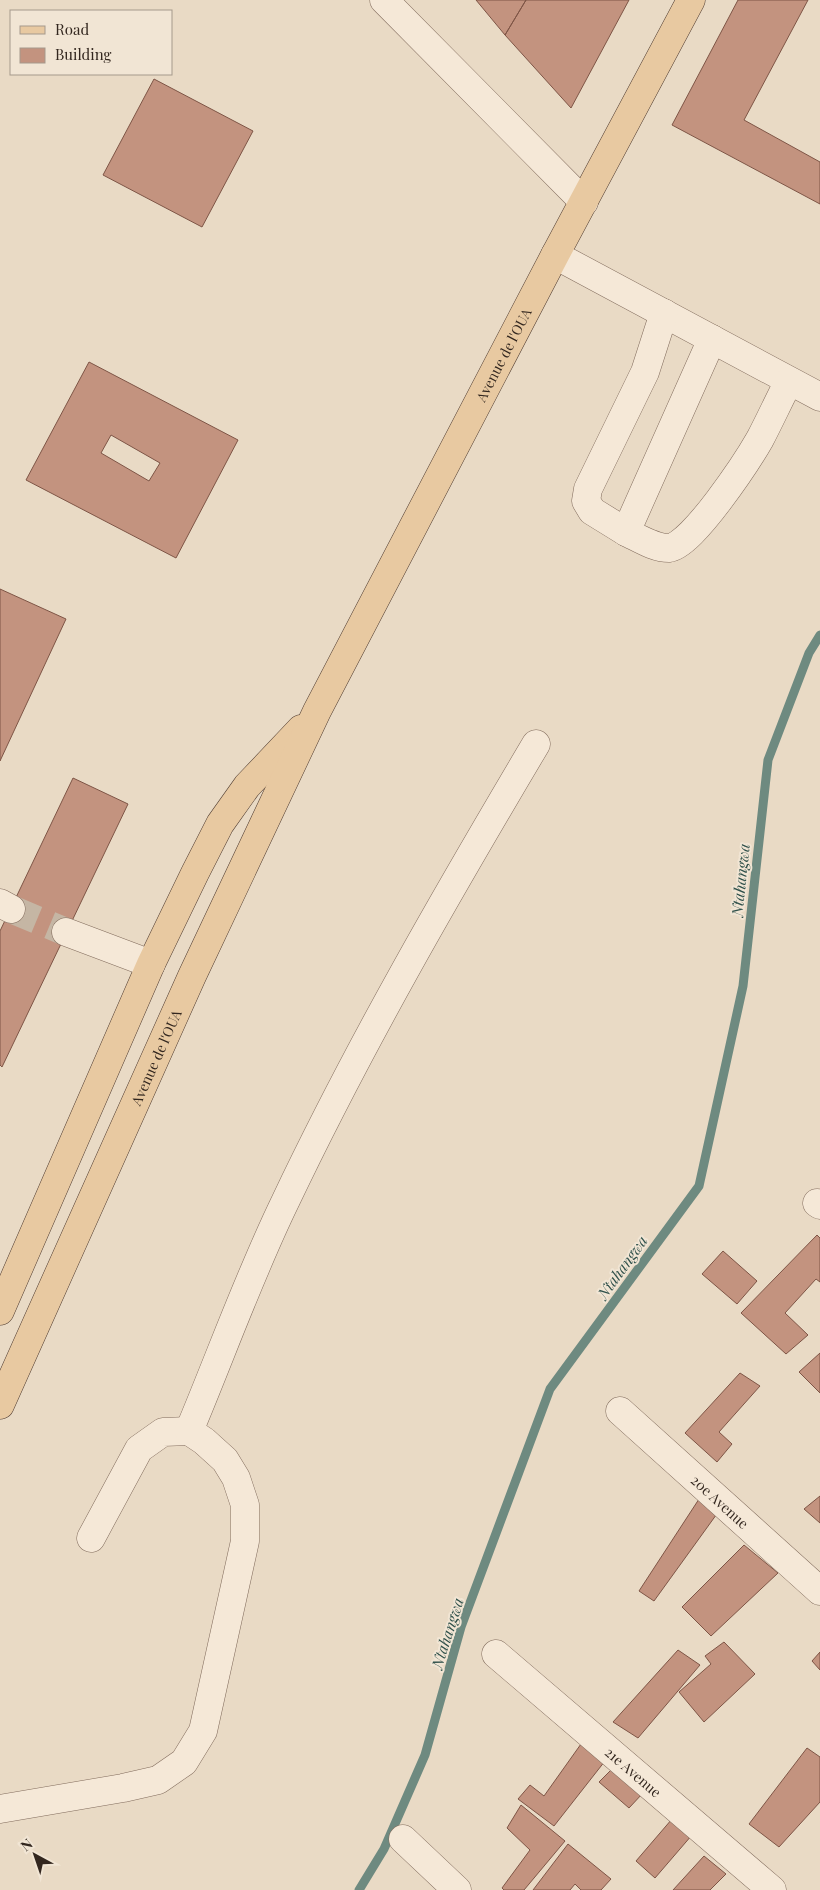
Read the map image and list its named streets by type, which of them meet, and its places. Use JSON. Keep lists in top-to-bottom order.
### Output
{
  "streets": {
    "main road": ["Avenue de l'OUA"],
    "street": ["20e Avenue", "21e Avenue"]
  },
  "water": ["Ntahangwa"],
  "legend": ["Road", "Building"],
  "north": "top left"
}
